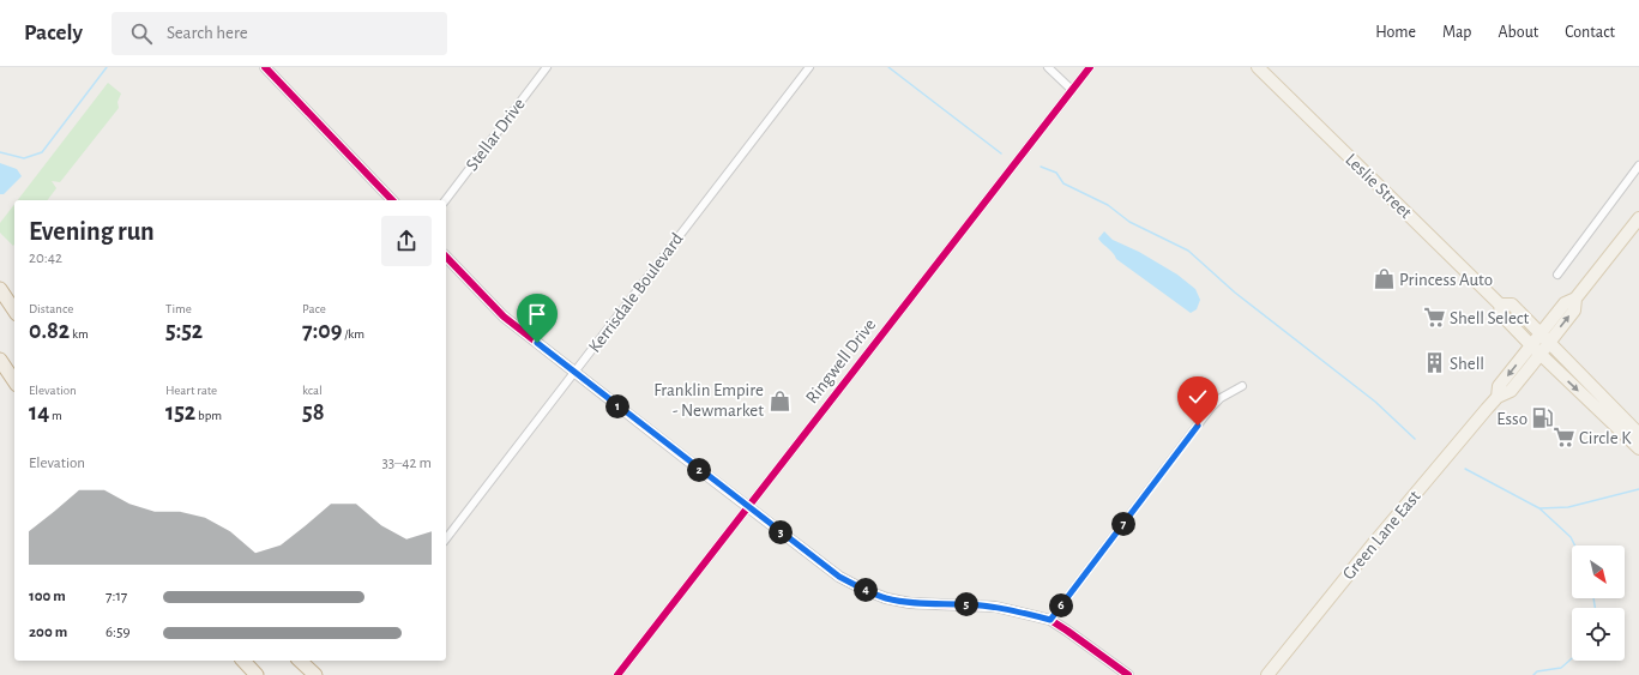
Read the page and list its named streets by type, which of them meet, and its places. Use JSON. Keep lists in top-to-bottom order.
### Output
{
  "streets": {
    "main road": ["Leslie Street", "Green Lane East"],
    "street": ["Stellar Drive", "Kerrisdale Boulevard", "Ringwell Drive"]
  },
  "crossings": [
    ["Leslie Street", "Green Lane East"]
  ],
  "places": {
    "shop": ["Princess Auto", "Franklin Empire - Newmarket"],
    "supermarket": ["Shell Select", "Circle K"],
    "building": ["Shell"],
    "fuel station": ["Esso"]
  },
  "north": "bottom right",
  "page": {
    "header": "Pacely",
    "search": "Search here",
    "nav": [
      "Home",
      "Map",
      "About",
      "Contact"
    ],
    "heading": ["Evening run", "20:42"],
    "stats": [
      ["Distance", "0.82 km"],
      ["Time", "5:52"],
      ["Pace", "7:09 /km"],
      ["Elevation", "14 m"],
      ["Heart rate", "152 bpm"],
      ["kcal", "58"]
    ],
    "pins": [
      "1",
      "2",
      "7",
      "3",
      "4",
      "5",
      "6"
    ],
    "chart": ["Elevation", "33–42 m"],
    "list": [
      {
        "name": "100 m",
        "note": "7:17"
      },
      {
        "name": "200 m",
        "note": "6:59"
      }
    ]
  }
}
